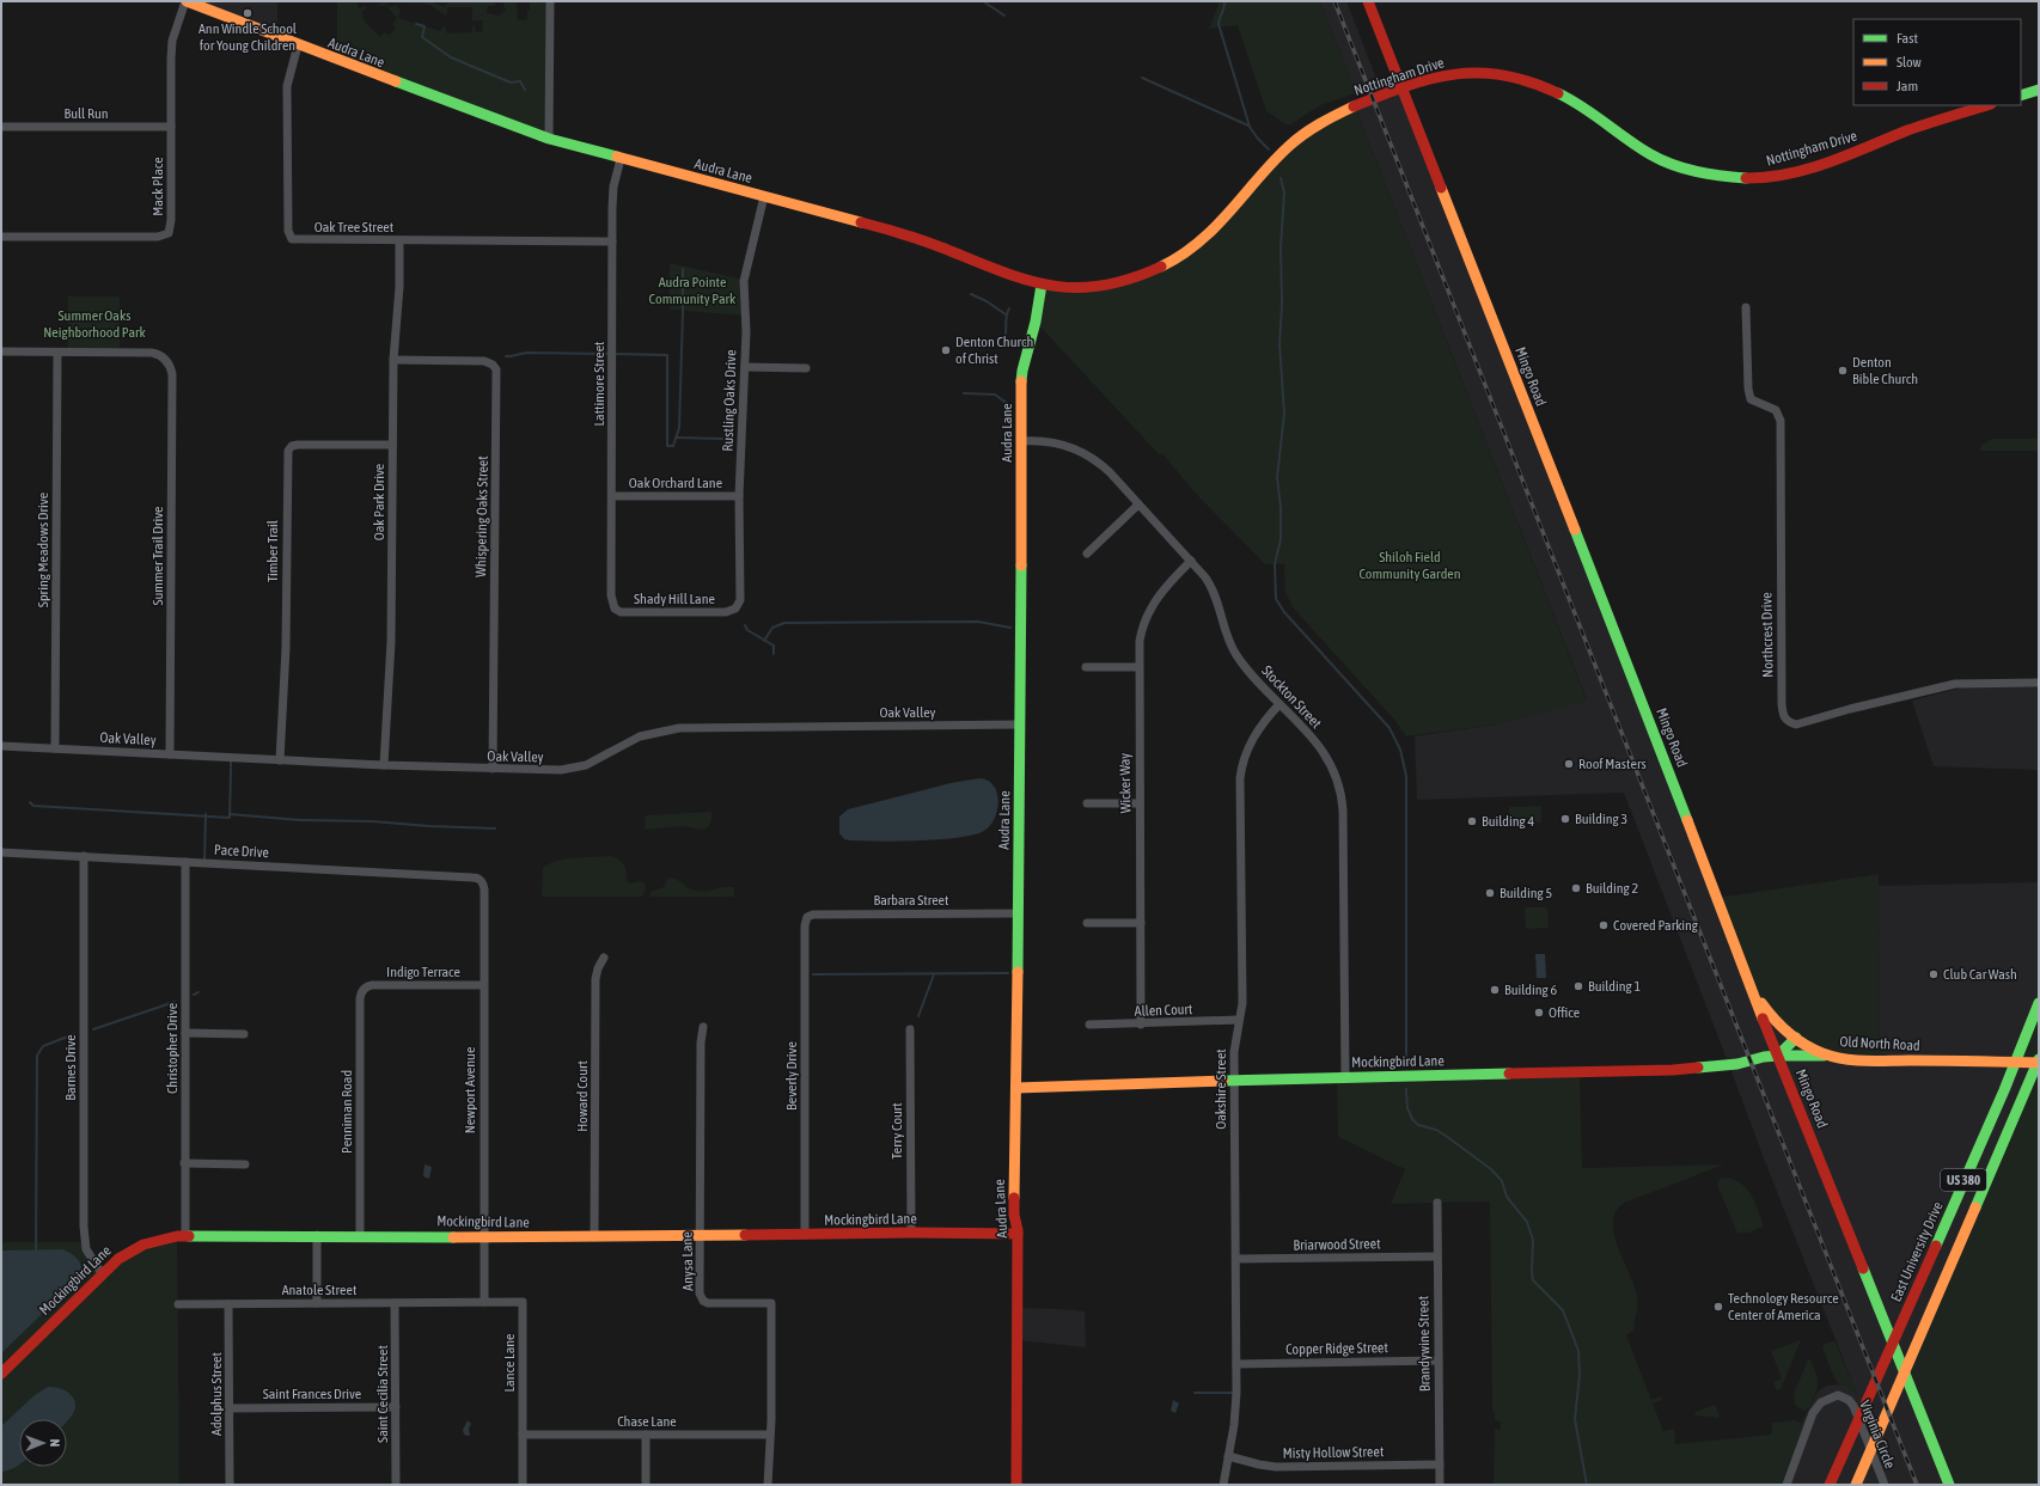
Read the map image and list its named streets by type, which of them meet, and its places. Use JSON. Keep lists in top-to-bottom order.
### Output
{
  "streets": {
    "street": [
      "Audra Lane",
      "Nottingham Drive",
      "Bull Run",
      "Mack Place",
      "Oak Tree Street",
      "Mingo Road",
      "Lattimore Street",
      "Rustling Oaks Drive",
      "Oak Orchard Lane",
      "Oak Park Drive",
      "Whispering Oaks Street",
      "Spring Meadows Drive",
      "Timber Trail",
      "Summer Trail Drive",
      "Shady Hill Lane",
      "Northcrest Drive",
      "Stockton Street",
      "Oak Valley",
      "Wicker Way",
      "Pace Drive",
      "Barbara Street",
      "Indigo Terrace",
      "Allen Court",
      "Old North Road",
      "Christopher Drive",
      "Mockingbird Lane",
      "Barnes Drive",
      "Beverly Drive",
      "Oakshire Street",
      "Newport Avenue",
      "Howard Court",
      "Penniman Road",
      "Terry Court",
      "US 380",
      "Briarwood Street",
      "East University Drive",
      "Anysa Lane",
      "Anatole Street",
      "Brandywine Street",
      "Copper Ridge Street",
      "Lance Lane",
      "Adolphus Street",
      "Saint Frances Drive",
      "Saint Cecilia Street",
      "Chase Lane",
      "Virginia Circle",
      "Misty Hollow Street"
    ]
  },
  "crossings": [
    ["Audra Lane", "Nottingham Drive"],
    ["Audra Lane", "Mack Place"],
    ["Audra Lane", "Oak Tree Street"],
    ["Audra Lane", "Lattimore Street"],
    ["Audra Lane", "Rustling Oaks Drive"],
    ["Audra Lane", "Stockton Street"],
    ["Audra Lane", "Oak Valley"],
    ["Audra Lane", "Barbara Street"],
    ["Audra Lane", "Mockingbird Lane"],
    ["Nottingham Drive", "Mingo Road"],
    ["Bull Run", "Mack Place"],
    ["Oak Tree Street", "Lattimore Street"],
    ["Oak Tree Street", "Oak Park Drive"],
    ["Mingo Road", "Old North Road"],
    ["Mingo Road", "Mockingbird Lane"],
    ["Lattimore Street", "Oak Orchard Lane"],
    ["Lattimore Street", "Shady Hill Lane"],
    ["Rustling Oaks Drive", "Oak Orchard Lane"],
    ["Rustling Oaks Drive", "Shady Hill Lane"],
    ["Oak Park Drive", "Whispering Oaks Street"],
    ["Oak Park Drive", "Timber Trail"],
    ["Oak Park Drive", "Oak Valley"],
    ["Whispering Oaks Street", "Oak Valley"],
    ["Spring Meadows Drive", "Summer Trail Drive"],
    ["Spring Meadows Drive", "Oak Valley"],
    ["Timber Trail", "Oak Valley"],
    ["Summer Trail Drive", "Oak Valley"],
    ["Stockton Street", "Wicker Way"],
    ["Stockton Street", "Mockingbird Lane"],
    ["Stockton Street", "Oakshire Street"],
    ["Wicker Way", "Allen Court"],
    ["Pace Drive", "Christopher Drive"],
    ["Pace Drive", "Barnes Drive"],
    ["Pace Drive", "Newport Avenue"],
    ["Barbara Street", "Beverly Drive"],
    ["Indigo Terrace", "Newport Avenue"],
    ["Indigo Terrace", "Penniman Road"],
    ["Allen Court", "Oakshire Street"],
    ["Old North Road", "Mockingbird Lane"],
    ["Old North Road", "US 380"],
    ["Old North Road", "East University Drive"],
    ["Christopher Drive", "Mockingbird Lane"],
    ["Mockingbird Lane", "Barnes Drive"],
    ["Mockingbird Lane", "Beverly Drive"],
    ["Mockingbird Lane", "Oakshire Street"],
    ["Mockingbird Lane", "Newport Avenue"],
    ["Mockingbird Lane", "Howard Court"],
    ["Mockingbird Lane", "Penniman Road"],
    ["Mockingbird Lane", "Terry Court"],
    ["Mockingbird Lane", "Anysa Lane"],
    ["Oakshire Street", "Briarwood Street"],
    ["Oakshire Street", "Copper Ridge Street"],
    ["Oakshire Street", "Misty Hollow Street"],
    ["Newport Avenue", "Lance Lane"],
    ["Briarwood Street", "Brandywine Street"],
    ["Anysa Lane", "Chase Lane"],
    ["Anatole Street", "Lance Lane"],
    ["Anatole Street", "Adolphus Street"],
    ["Anatole Street", "Saint Cecilia Street"],
    ["Brandywine Street", "Copper Ridge Street"],
    ["Brandywine Street", "Misty Hollow Street"],
    ["Lance Lane", "Chase Lane"],
    ["Adolphus Street", "Saint Frances Drive"],
    ["Saint Frances Drive", "Saint Cecilia Street"]
  ],
  "parks": ["Audra Pointe Community Park", "Summer Oaks Neighborhood Park", "Shiloh Field Community Garden"],
  "places": [
    "Ann Windle School for Young Children",
    "Denton Church of Christ",
    "Denton Bible Church",
    "Roof Masters",
    "Building 3",
    "Building 4",
    "Building 2",
    "Building 5",
    "Covered Parking",
    "Club Car Wash",
    "Building 1",
    "Building 6",
    "Office",
    "Technology Resource Center of America"
  ],
  "legend": ["Fast", "Slow", "Jam"],
  "north": "right"
}
